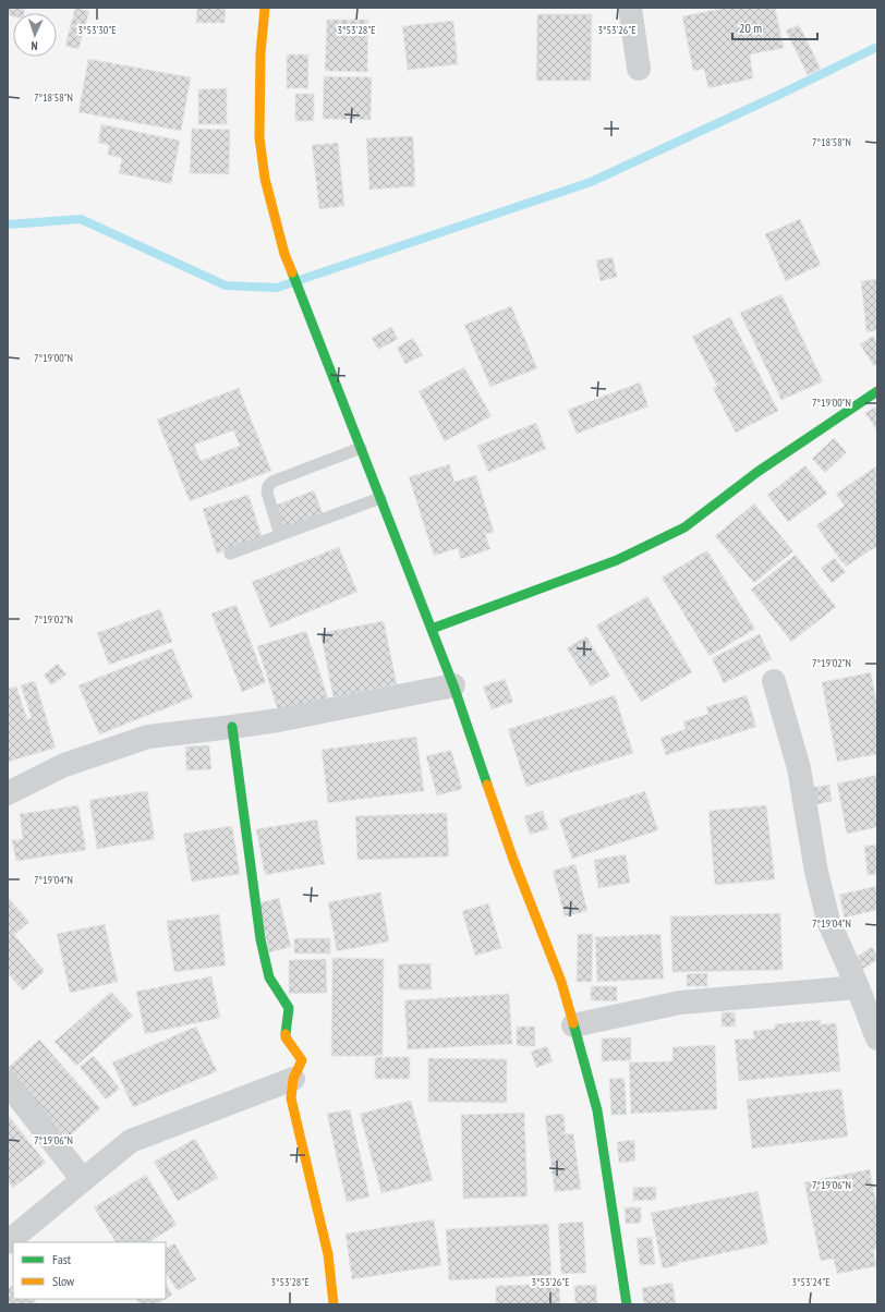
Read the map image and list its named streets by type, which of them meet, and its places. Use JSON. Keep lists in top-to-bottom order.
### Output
{
  "legend": ["Fast", "Slow"],
  "scale_bar": "20 m",
  "north": "bottom",
  "coordinates": [
    "3°53'30\"E",
    "3°53'28\"E",
    "3°53'26\"E",
    "7°18'58\"N",
    "7°19'00\"N",
    "7°19'02\"N",
    "7°19'04\"N",
    "7°19'06\"N",
    "3°53'24\"E"
  ]
}
